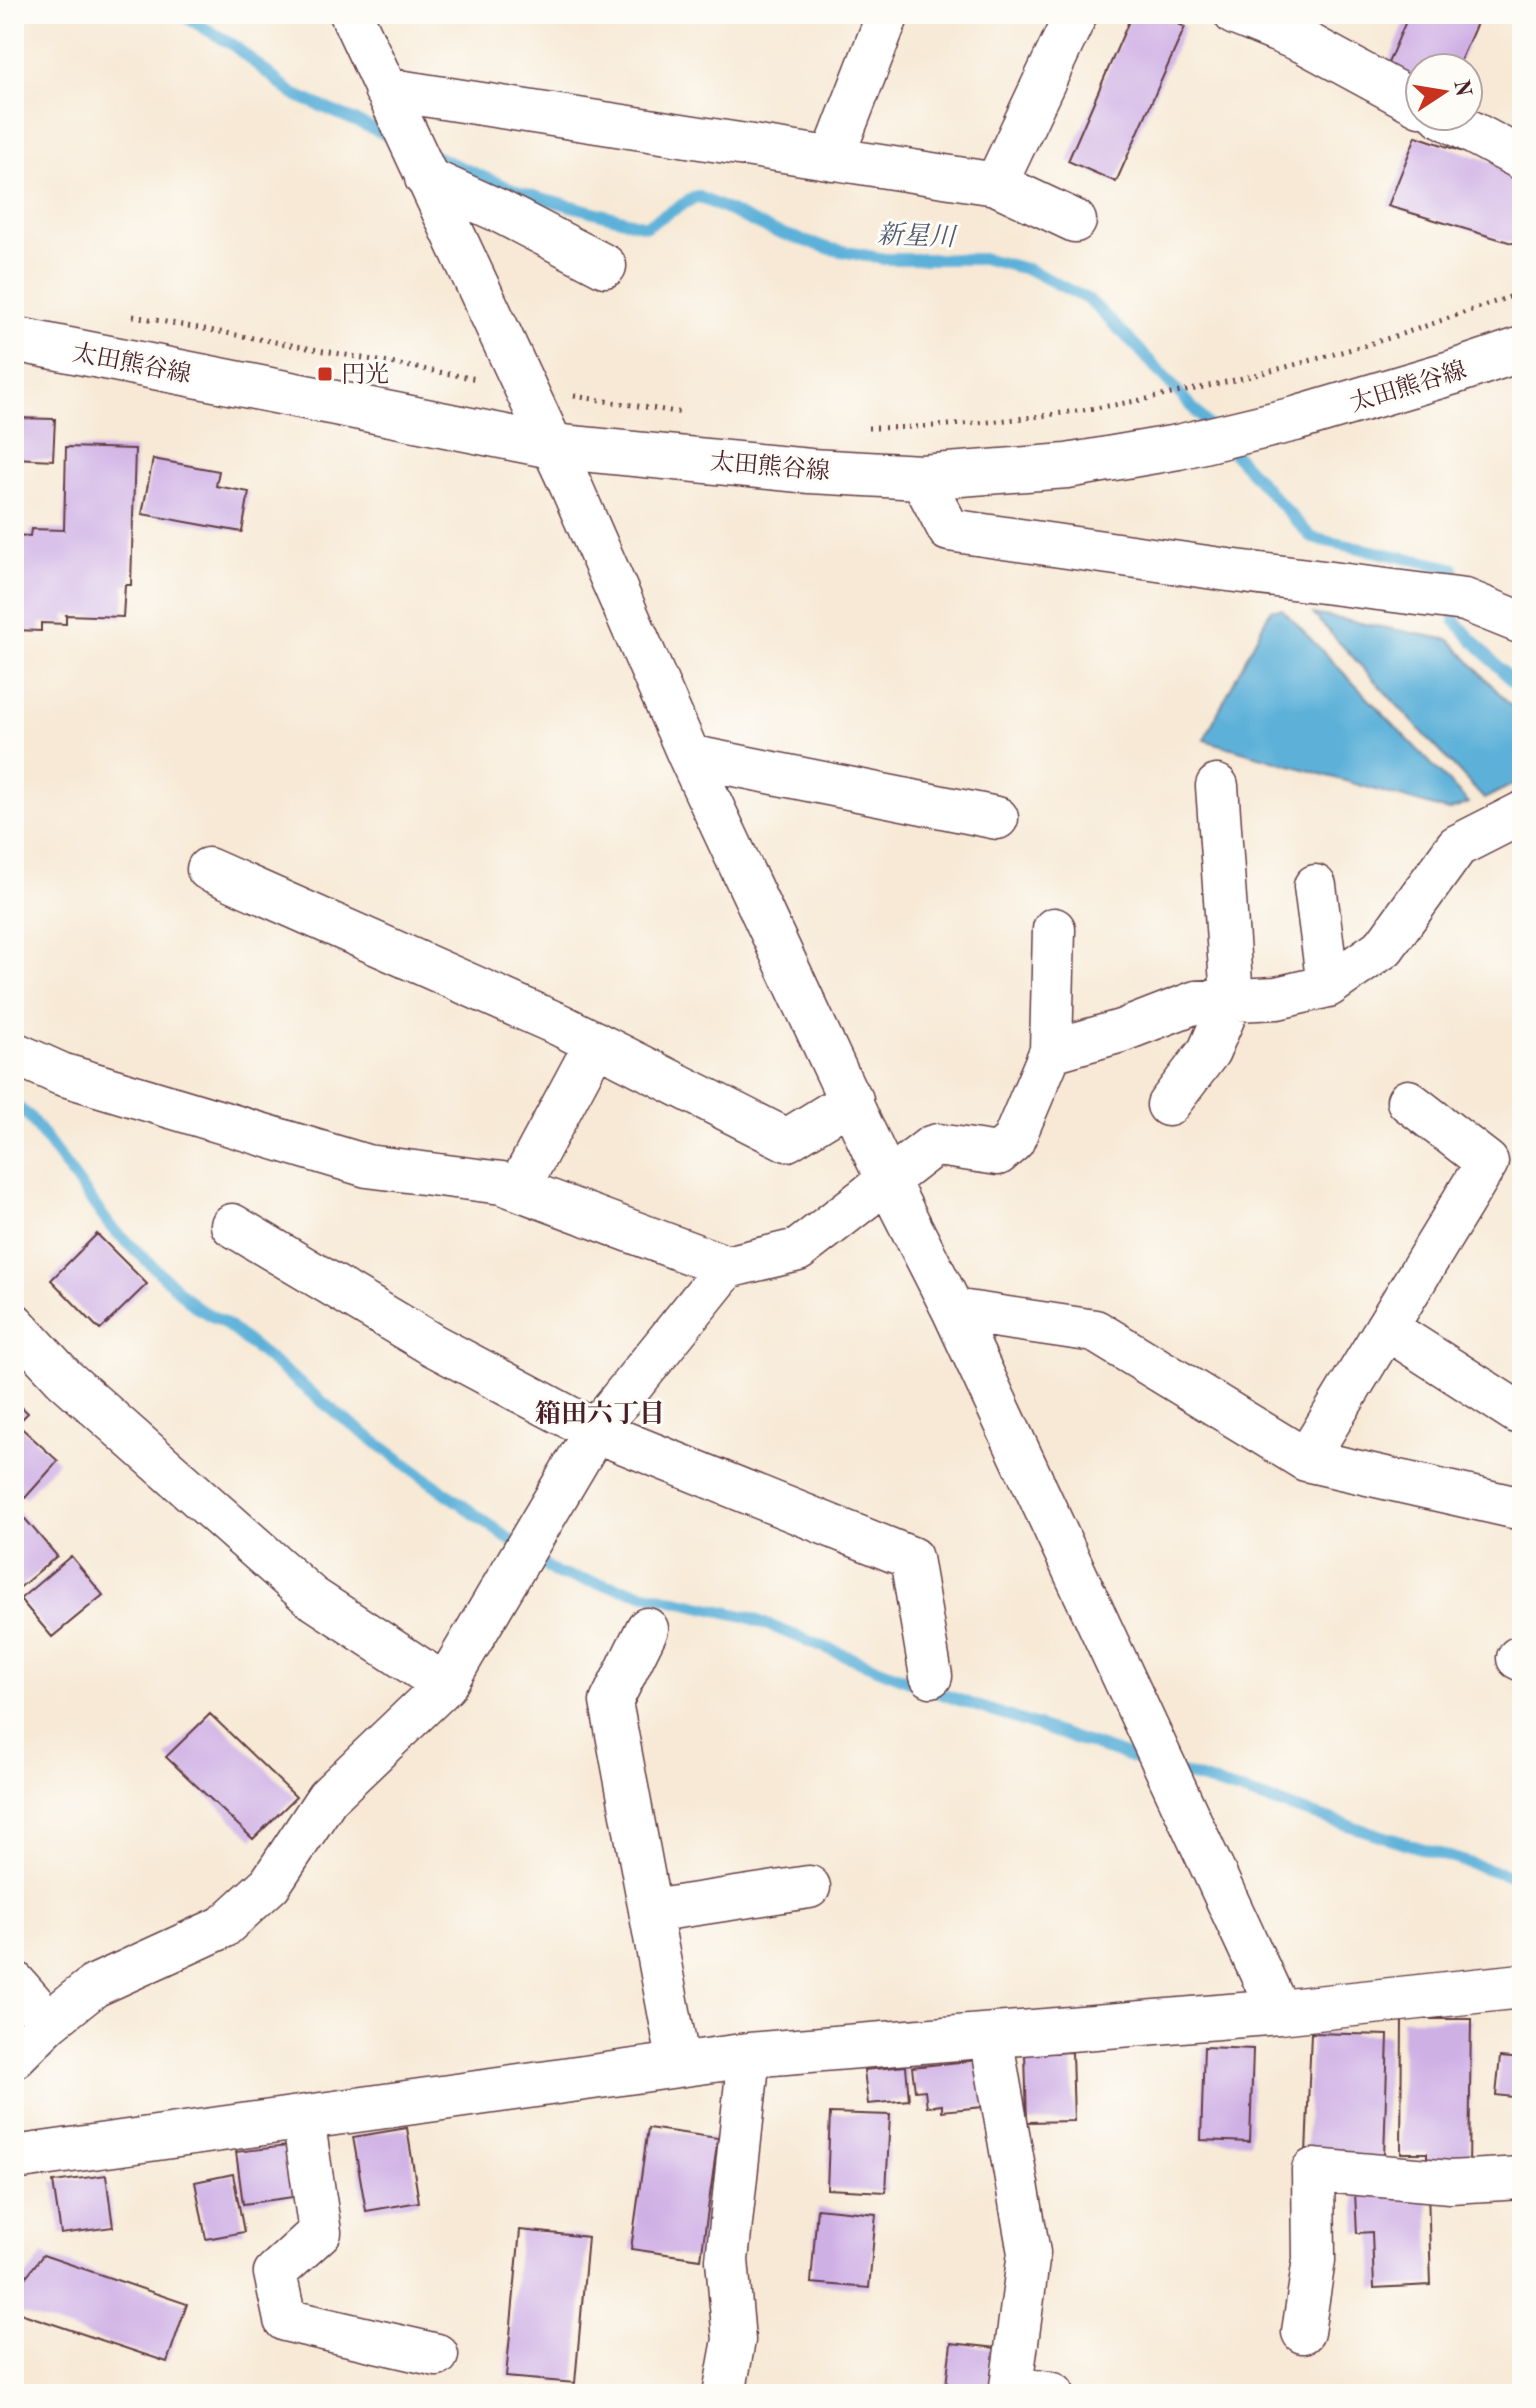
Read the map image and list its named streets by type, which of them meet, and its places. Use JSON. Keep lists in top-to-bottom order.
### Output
{
  "streets": {
    "main road": ["太田熊谷線"]
  },
  "districts": ["箱田六丁目"],
  "water": ["新星川"],
  "places": {
    "transit": ["円光"]
  },
  "north": "right"
}
